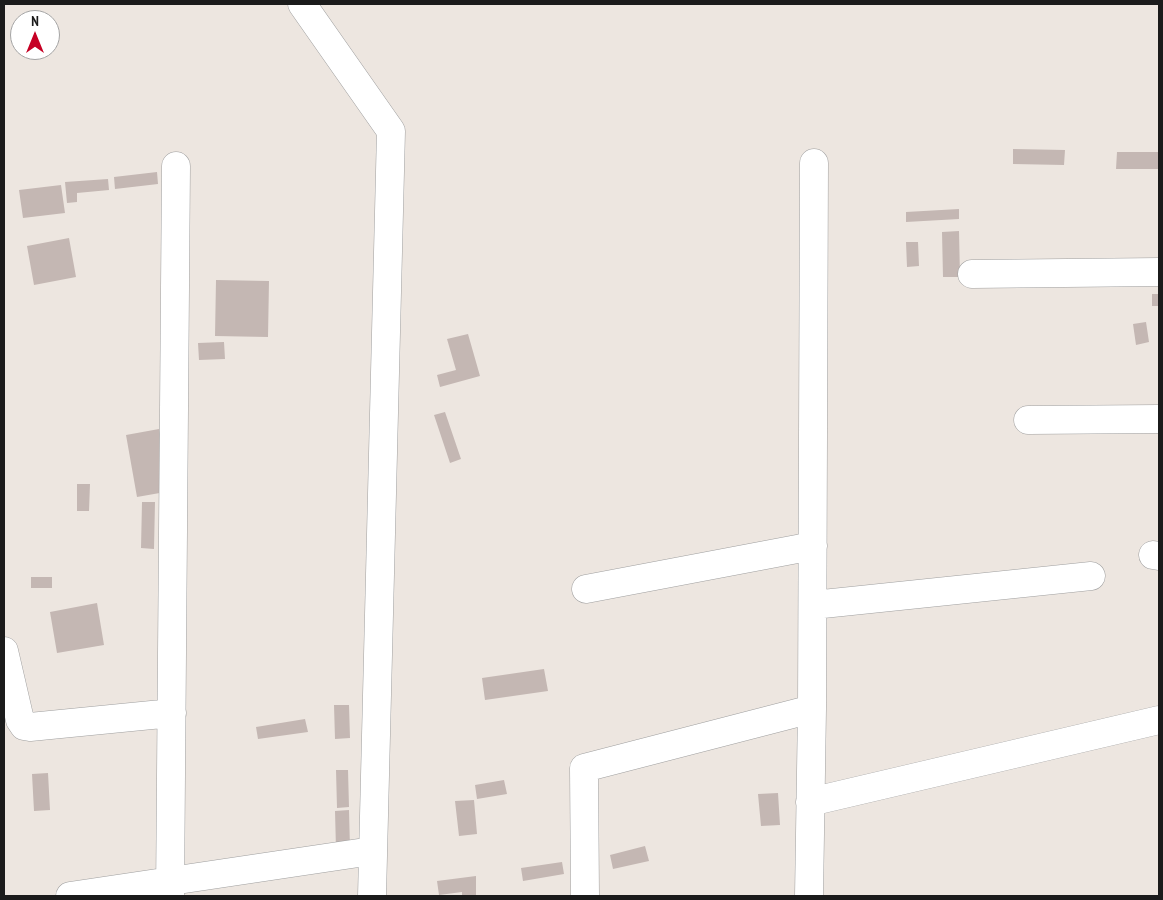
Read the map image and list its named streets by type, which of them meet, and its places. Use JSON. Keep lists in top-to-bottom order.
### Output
{
  "north": "top"
}
